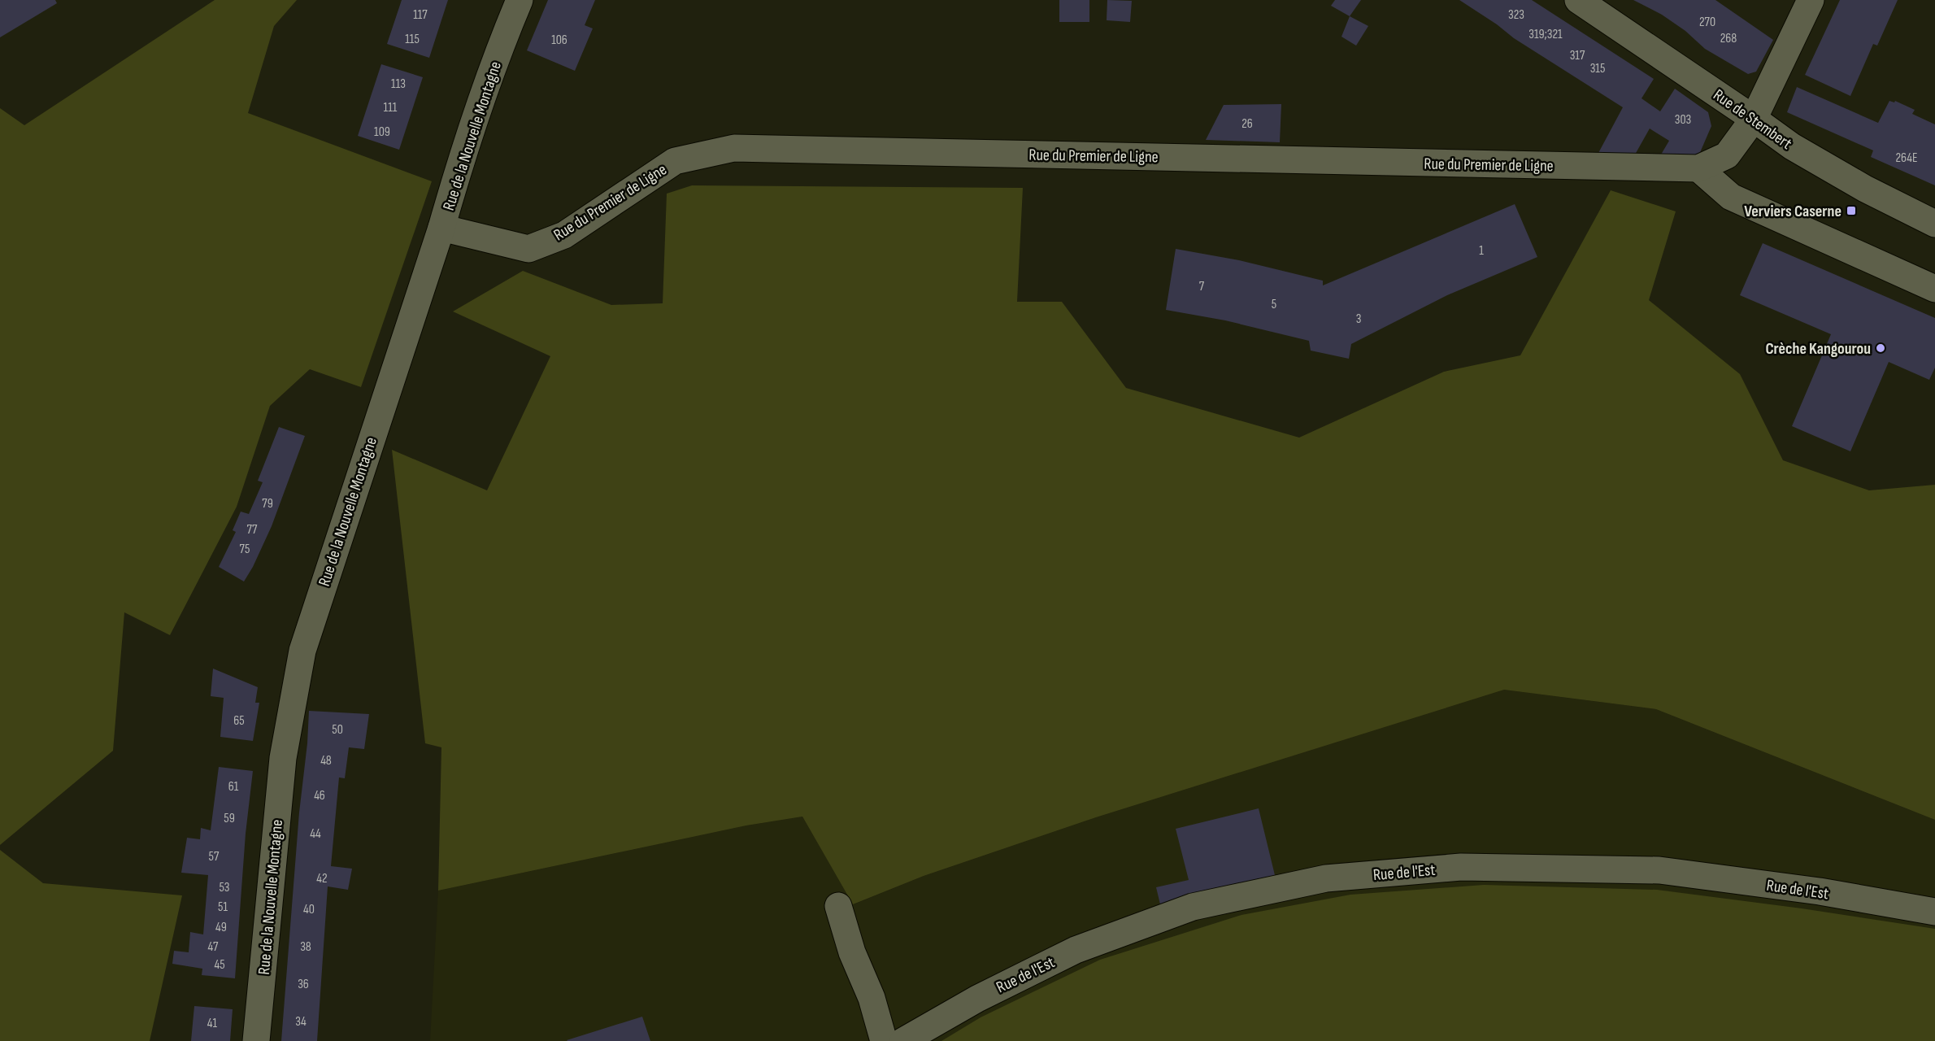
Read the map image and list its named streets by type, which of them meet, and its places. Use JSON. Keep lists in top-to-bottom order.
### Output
{
  "streets": {
    "street": [
      "Rue de Stembert",
      "Rue de la Nouvelle Montagne",
      "Rue du Premier de Ligne",
      "Rue de l'Est"
    ]
  },
  "crossings": [
    ["Rue de Stembert", "Rue du Premier de Ligne"],
    ["Rue de la Nouvelle Montagne", "Rue du Premier de Ligne"]
  ],
  "places": {
    "transit": ["Verviers Caserne"],
    "other": ["Crèche Kangourou"]
  },
  "house_numbers": [
    "117",
    "323",
    "270",
    "319;321",
    "268",
    "115",
    "106",
    "317",
    "315",
    "113",
    "111",
    "303",
    "26",
    "109",
    "264E",
    "1",
    "7",
    "5",
    "3",
    "79",
    "77",
    "75",
    "65",
    "50",
    "48",
    "61",
    "46",
    "59",
    "44",
    "57",
    "42",
    "53",
    "51",
    "40",
    "49",
    "47",
    "38",
    "45",
    "36",
    "34",
    "41"
  ]
}
